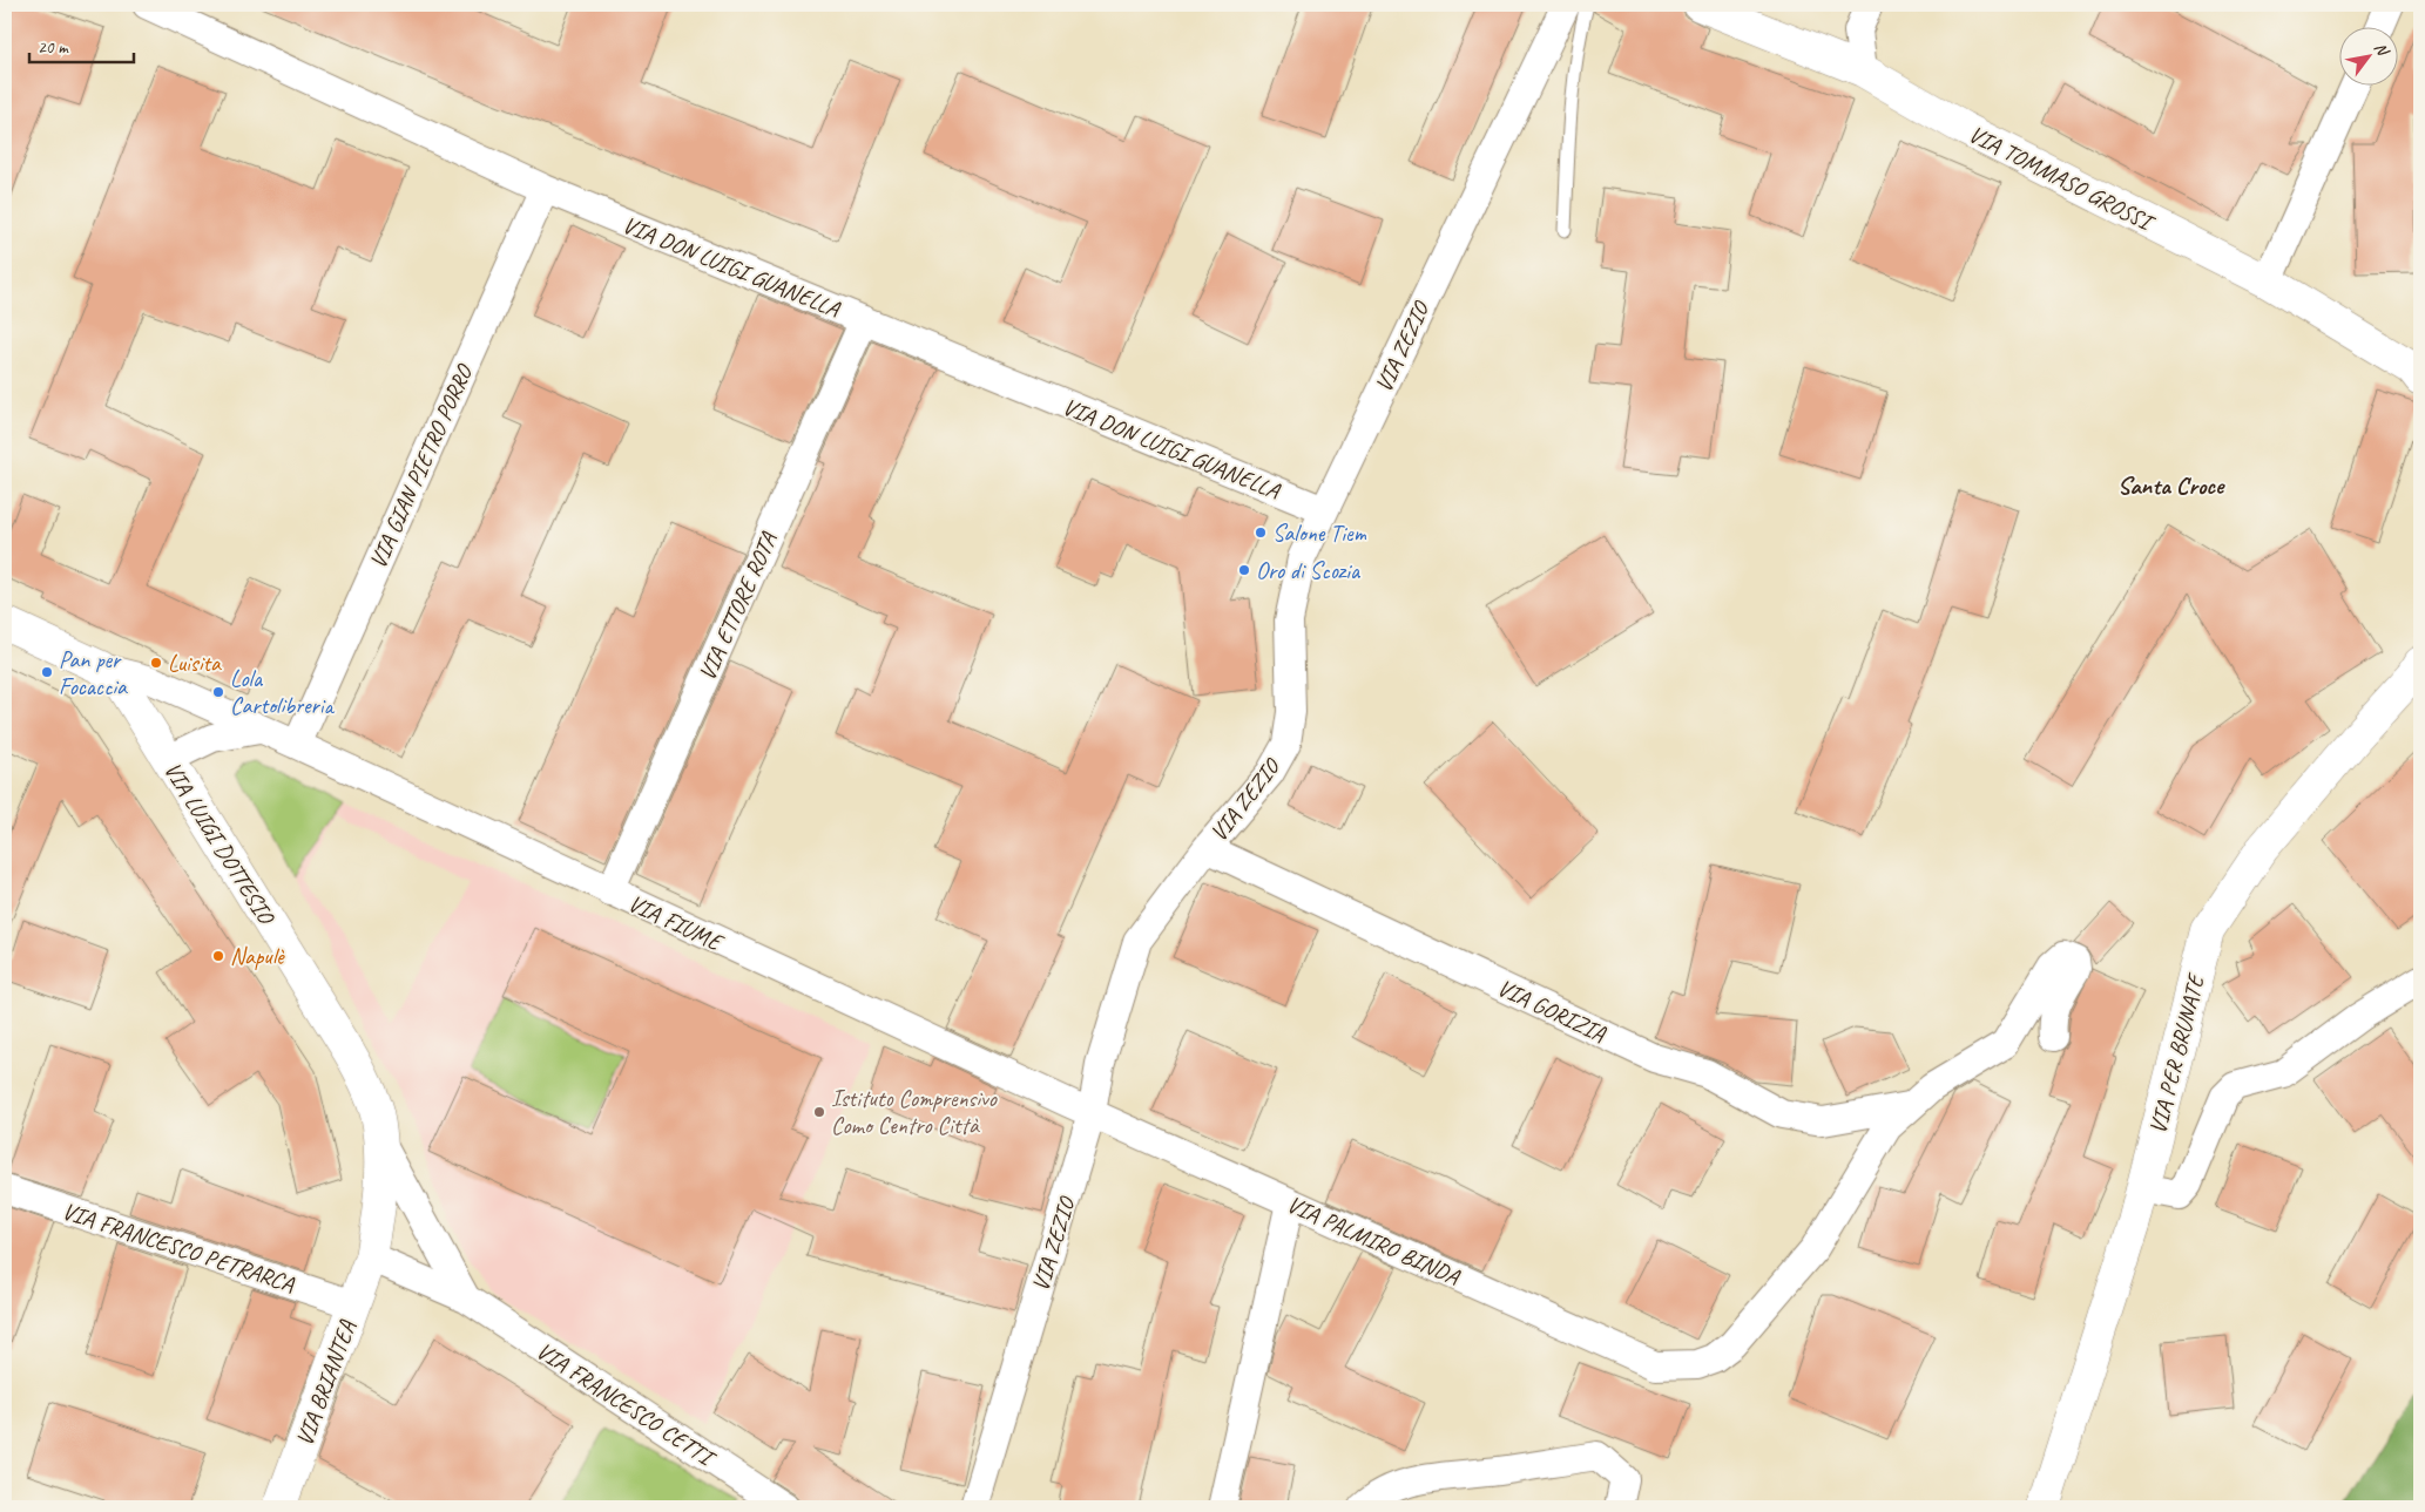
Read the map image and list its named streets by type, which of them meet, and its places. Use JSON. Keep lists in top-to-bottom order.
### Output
{
  "streets": {
    "street": [
      "VIA TOMMASO GROSSI",
      "VIA DON LUIGI GUANELLA",
      "VIA ZEZIO",
      "VIA GIAN PIETRO PORRO",
      "VIA ETTORE ROTA",
      "VIA LUIGI DOTTESIO",
      "VIA FIUME",
      "VIA GORIZIA",
      "VIA PER BRUNATE",
      "VIA PALMIRO BINDA",
      "VIA FRANCESCO PETRARCA",
      "VIA BRIANTEA",
      "VIA FRANCESCO CETTI"
    ]
  },
  "crossings": [
    ["VIA DON LUIGI GUANELLA", "VIA ZEZIO"],
    ["VIA DON LUIGI GUANELLA", "VIA GIAN PIETRO PORRO"],
    ["VIA DON LUIGI GUANELLA", "VIA ETTORE ROTA"],
    ["VIA ZEZIO", "VIA FIUME"],
    ["VIA ZEZIO", "VIA GORIZIA"],
    ["VIA ZEZIO", "VIA PALMIRO BINDA"],
    ["VIA GIAN PIETRO PORRO", "VIA FIUME"],
    ["VIA ETTORE ROTA", "VIA FIUME"],
    ["VIA LUIGI DOTTESIO", "VIA FIUME"],
    ["VIA LUIGI DOTTESIO", "VIA BRIANTEA"],
    ["VIA LUIGI DOTTESIO", "VIA FRANCESCO CETTI"],
    ["VIA FIUME", "VIA PALMIRO BINDA"],
    ["VIA GORIZIA", "VIA PALMIRO BINDA"],
    ["VIA FRANCESCO PETRARCA", "VIA BRIANTEA"],
    ["VIA BRIANTEA", "VIA FRANCESCO CETTI"]
  ],
  "districts": ["Santa Croce"],
  "places": [
    "Salone Tiem",
    "Oro di Scozia",
    "Luisita",
    "Pan per Focaccia",
    "Lola Cartolibreria",
    "Napulè",
    "Istituto Comprensivo Como Centro Città"
  ],
  "scale_bar": "20 m",
  "north": "top right"
}
